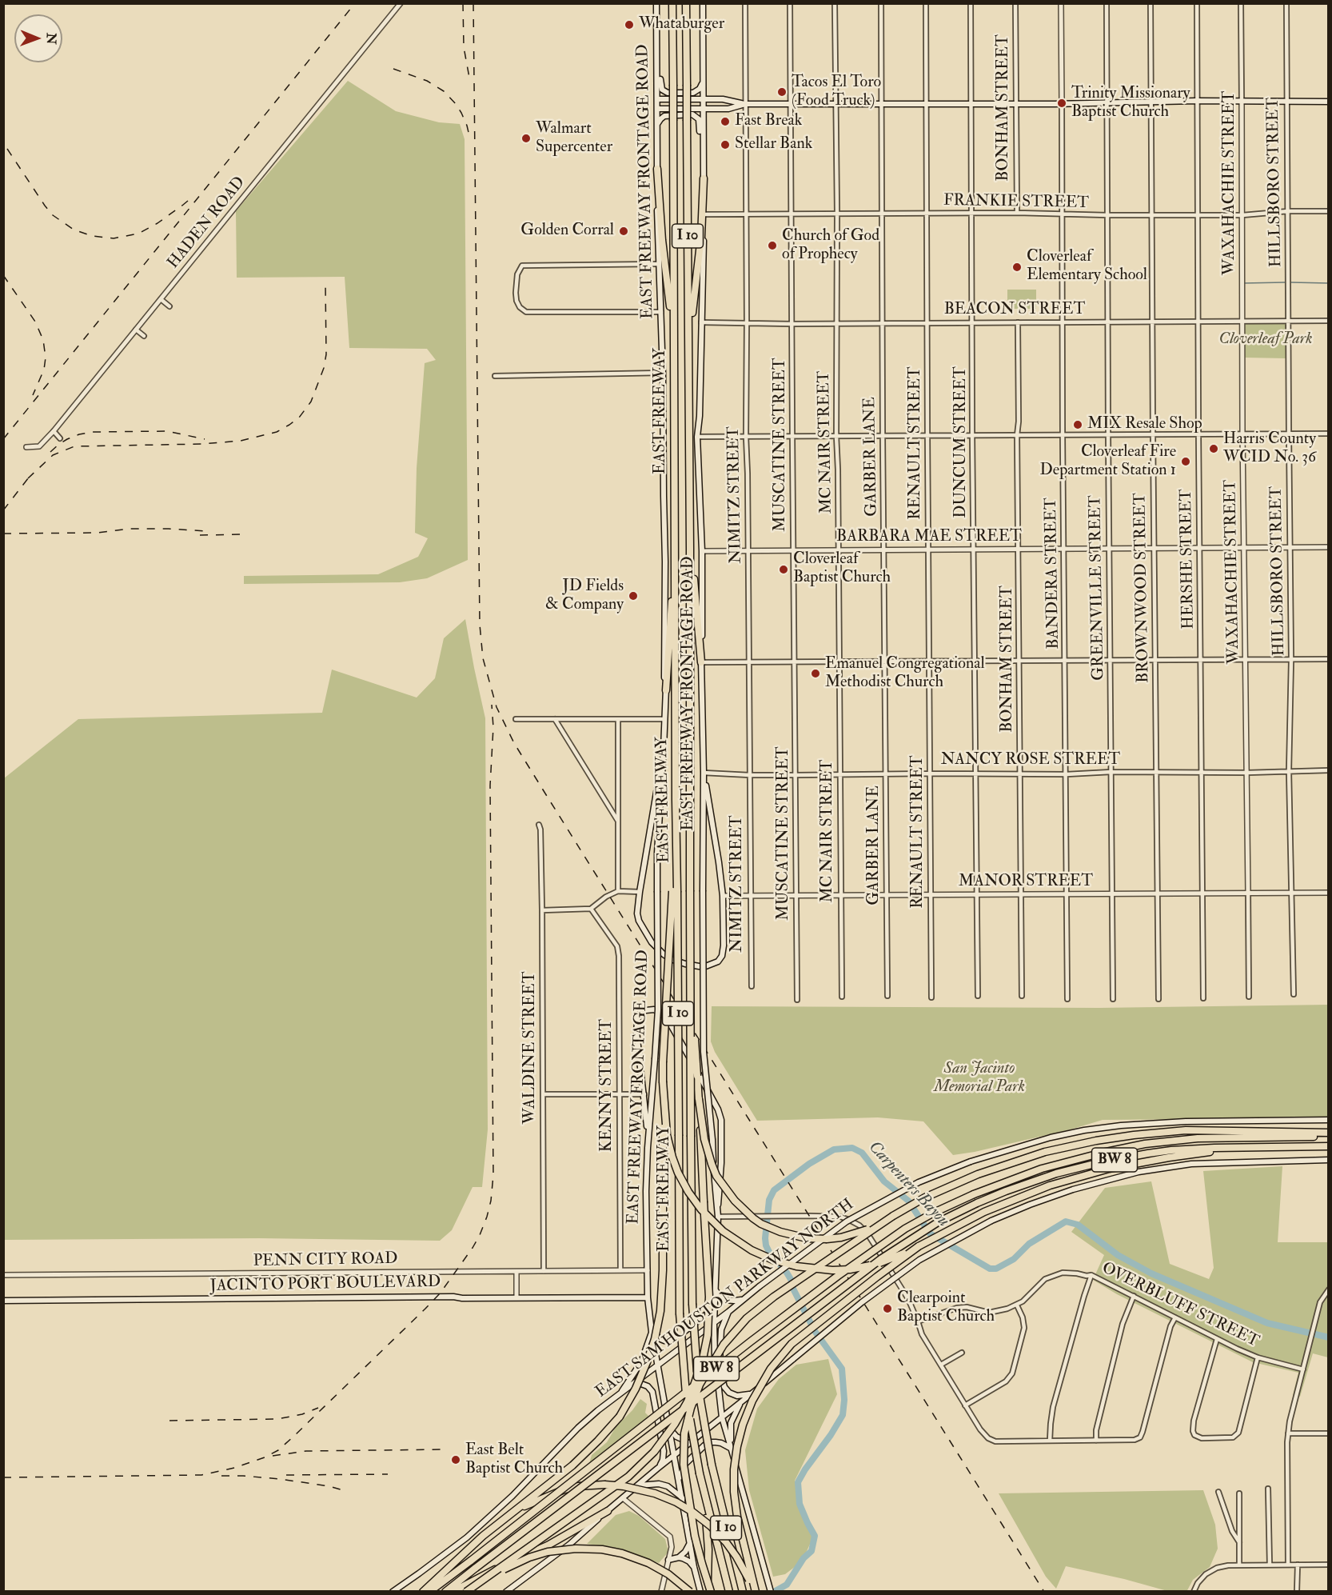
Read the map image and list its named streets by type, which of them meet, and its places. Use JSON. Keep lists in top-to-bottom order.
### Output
{
  "streets": {
    "highway": ["I 10", "EAST FREEWAY", "BW 8"],
    "main road": ["EAST FREEWAY FRONTAGE ROAD", "JACINTO PORT BOULEVARD", "EAST SAM HOUSTON PARKWAY NORTH"],
    "street": [
      "BONHAM STREET",
      "HILLSBORO STREET",
      "WAXAHACHIE STREET",
      "FRANKIE STREET",
      "HADEN ROAD",
      "BEACON STREET",
      "MC NAIR STREET",
      "DUNCUM STREET",
      "RENAULT STREET",
      "MUSCATINE STREET",
      "GARBER LANE",
      "NIMITZ STREET",
      "BARBARA MAE STREET",
      "HERSHE STREET",
      "BANDERA STREET",
      "GREENVILLE STREET",
      "BROWNWOOD STREET",
      "NANCY ROSE STREET",
      "MANOR STREET",
      "WALDINE STREET",
      "KENNY STREET",
      "PENN CITY ROAD",
      "OVERBLUFF STREET"
    ]
  },
  "crossings": [
    ["BONHAM STREET", "FRANKIE STREET"],
    ["BONHAM STREET", "BEACON STREET"],
    ["BONHAM STREET", "BARBARA MAE STREET"],
    ["BONHAM STREET", "NANCY ROSE STREET"],
    ["BONHAM STREET", "MANOR STREET"],
    ["EAST FREEWAY FRONTAGE ROAD", "FRANKIE STREET"],
    ["EAST FREEWAY FRONTAGE ROAD", "BEACON STREET"],
    ["EAST FREEWAY FRONTAGE ROAD", "BARBARA MAE STREET"],
    ["EAST FREEWAY FRONTAGE ROAD", "NANCY ROSE STREET"],
    ["EAST FREEWAY FRONTAGE ROAD", "BW 8"],
    ["EAST FREEWAY FRONTAGE ROAD", "PENN CITY ROAD"],
    ["EAST FREEWAY FRONTAGE ROAD", "JACINTO PORT BOULEVARD"],
    ["EAST FREEWAY FRONTAGE ROAD", "EAST SAM HOUSTON PARKWAY NORTH"],
    ["HILLSBORO STREET", "FRANKIE STREET"],
    ["HILLSBORO STREET", "BEACON STREET"],
    ["HILLSBORO STREET", "BARBARA MAE STREET"],
    ["HILLSBORO STREET", "NANCY ROSE STREET"],
    ["HILLSBORO STREET", "MANOR STREET"],
    ["WAXAHACHIE STREET", "FRANKIE STREET"],
    ["WAXAHACHIE STREET", "BEACON STREET"],
    ["WAXAHACHIE STREET", "BARBARA MAE STREET"],
    ["WAXAHACHIE STREET", "NANCY ROSE STREET"],
    ["WAXAHACHIE STREET", "MANOR STREET"],
    ["FRANKIE STREET", "MC NAIR STREET"],
    ["FRANKIE STREET", "DUNCUM STREET"],
    ["FRANKIE STREET", "RENAULT STREET"],
    ["FRANKIE STREET", "MUSCATINE STREET"],
    ["FRANKIE STREET", "GARBER LANE"],
    ["FRANKIE STREET", "NIMITZ STREET"],
    ["FRANKIE STREET", "HERSHE STREET"],
    ["FRANKIE STREET", "BANDERA STREET"],
    ["FRANKIE STREET", "GREENVILLE STREET"],
    ["FRANKIE STREET", "BROWNWOOD STREET"],
    ["BEACON STREET", "MC NAIR STREET"],
    ["BEACON STREET", "DUNCUM STREET"],
    ["BEACON STREET", "RENAULT STREET"],
    ["BEACON STREET", "MUSCATINE STREET"],
    ["BEACON STREET", "GARBER LANE"],
    ["BEACON STREET", "NIMITZ STREET"],
    ["BEACON STREET", "HERSHE STREET"],
    ["BEACON STREET", "BANDERA STREET"],
    ["BEACON STREET", "GREENVILLE STREET"],
    ["BEACON STREET", "BROWNWOOD STREET"],
    ["MC NAIR STREET", "BARBARA MAE STREET"],
    ["MC NAIR STREET", "NANCY ROSE STREET"],
    ["MC NAIR STREET", "MANOR STREET"],
    ["DUNCUM STREET", "BARBARA MAE STREET"],
    ["DUNCUM STREET", "NANCY ROSE STREET"],
    ["DUNCUM STREET", "MANOR STREET"],
    ["RENAULT STREET", "BARBARA MAE STREET"],
    ["RENAULT STREET", "NANCY ROSE STREET"],
    ["RENAULT STREET", "MANOR STREET"],
    ["MUSCATINE STREET", "BARBARA MAE STREET"],
    ["MUSCATINE STREET", "NANCY ROSE STREET"],
    ["MUSCATINE STREET", "MANOR STREET"],
    ["GARBER LANE", "BARBARA MAE STREET"],
    ["GARBER LANE", "NANCY ROSE STREET"],
    ["GARBER LANE", "MANOR STREET"],
    ["NIMITZ STREET", "BARBARA MAE STREET"],
    ["NIMITZ STREET", "NANCY ROSE STREET"],
    ["NIMITZ STREET", "MANOR STREET"],
    ["BARBARA MAE STREET", "HERSHE STREET"],
    ["BARBARA MAE STREET", "BANDERA STREET"],
    ["BARBARA MAE STREET", "GREENVILLE STREET"],
    ["BARBARA MAE STREET", "BROWNWOOD STREET"],
    ["HERSHE STREET", "NANCY ROSE STREET"],
    ["HERSHE STREET", "MANOR STREET"],
    ["BANDERA STREET", "NANCY ROSE STREET"],
    ["BANDERA STREET", "MANOR STREET"],
    ["GREENVILLE STREET", "NANCY ROSE STREET"],
    ["GREENVILLE STREET", "MANOR STREET"],
    ["BROWNWOOD STREET", "NANCY ROSE STREET"],
    ["BROWNWOOD STREET", "MANOR STREET"],
    ["WALDINE STREET", "PENN CITY ROAD"],
    ["KENNY STREET", "PENN CITY ROAD"]
  ],
  "water": ["Carpenters Bayou"],
  "parks": ["Cloverleaf Park", "San Jacinto Memorial Park"],
  "places": [
    "Whataburger",
    "Tacos El Toro (Food Truck)",
    "Trinity Missionary Baptist Church",
    "Fast Break",
    "Walmart Supercenter",
    "Stellar Bank",
    "Golden Corral",
    "Church of God of Prophecy",
    "Cloverleaf Elementary School",
    "MIX Resale Shop",
    "Harris County WCID No. 36",
    "Cloverleaf Fire Department Station 1",
    "Cloverleaf Baptist Church",
    "JD Fields & Company",
    "Emanuel Congregational Methodist Church",
    "Clearpoint Baptist Church",
    "East Belt Baptist Church"
  ],
  "north": "right"
}
